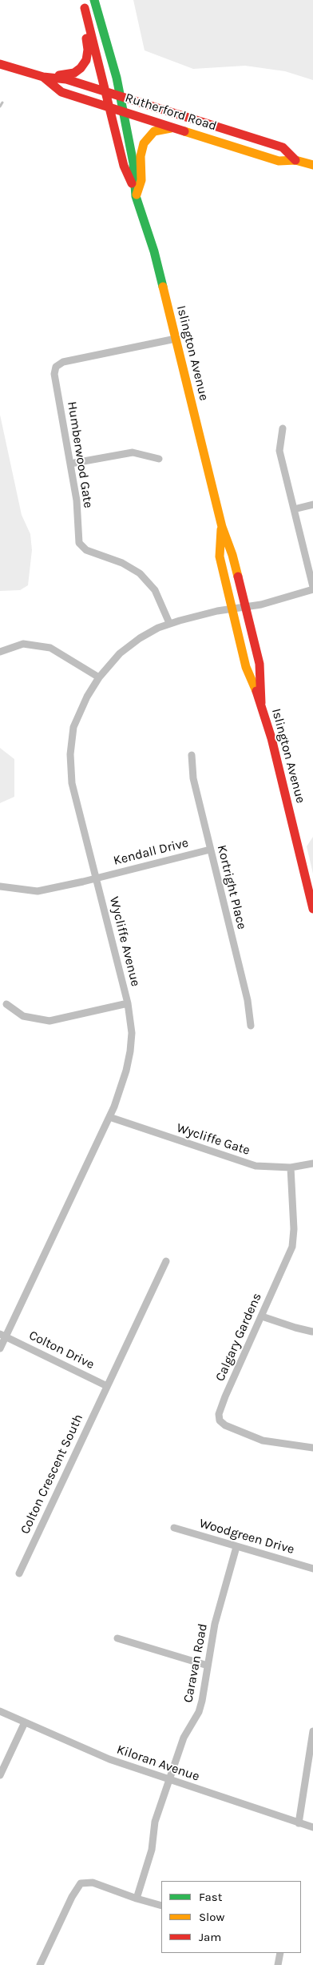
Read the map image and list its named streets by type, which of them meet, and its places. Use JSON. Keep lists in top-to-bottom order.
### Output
{
  "streets": {
    "main road": ["Rutherford Road", "Islington Avenue"],
    "street": [
      "Humberwood Gate",
      "Kendall Drive",
      "Kortright Place",
      "Wycliffe Avenue",
      "Wycliffe Gate",
      "Calgary Gardens",
      "Colton Drive",
      "Colton Crescent South",
      "Woodgreen Drive",
      "Caravan Road",
      "Kiloran Avenue"
    ]
  },
  "crossings": [
    ["Rutherford Road", "Islington Avenue"],
    ["Islington Avenue", "Humberwood Gate"],
    ["Islington Avenue", "Wycliffe Avenue"],
    ["Humberwood Gate", "Wycliffe Avenue"],
    ["Kendall Drive", "Kortright Place"],
    ["Kendall Drive", "Wycliffe Avenue"],
    ["Wycliffe Avenue", "Wycliffe Gate"],
    ["Wycliffe Avenue", "Colton Drive"],
    ["Wycliffe Gate", "Calgary Gardens"],
    ["Colton Drive", "Colton Crescent South"],
    ["Woodgreen Drive", "Caravan Road"],
    ["Caravan Road", "Kiloran Avenue"]
  ],
  "legend": ["Fast", "Slow", "Jam"]
}
